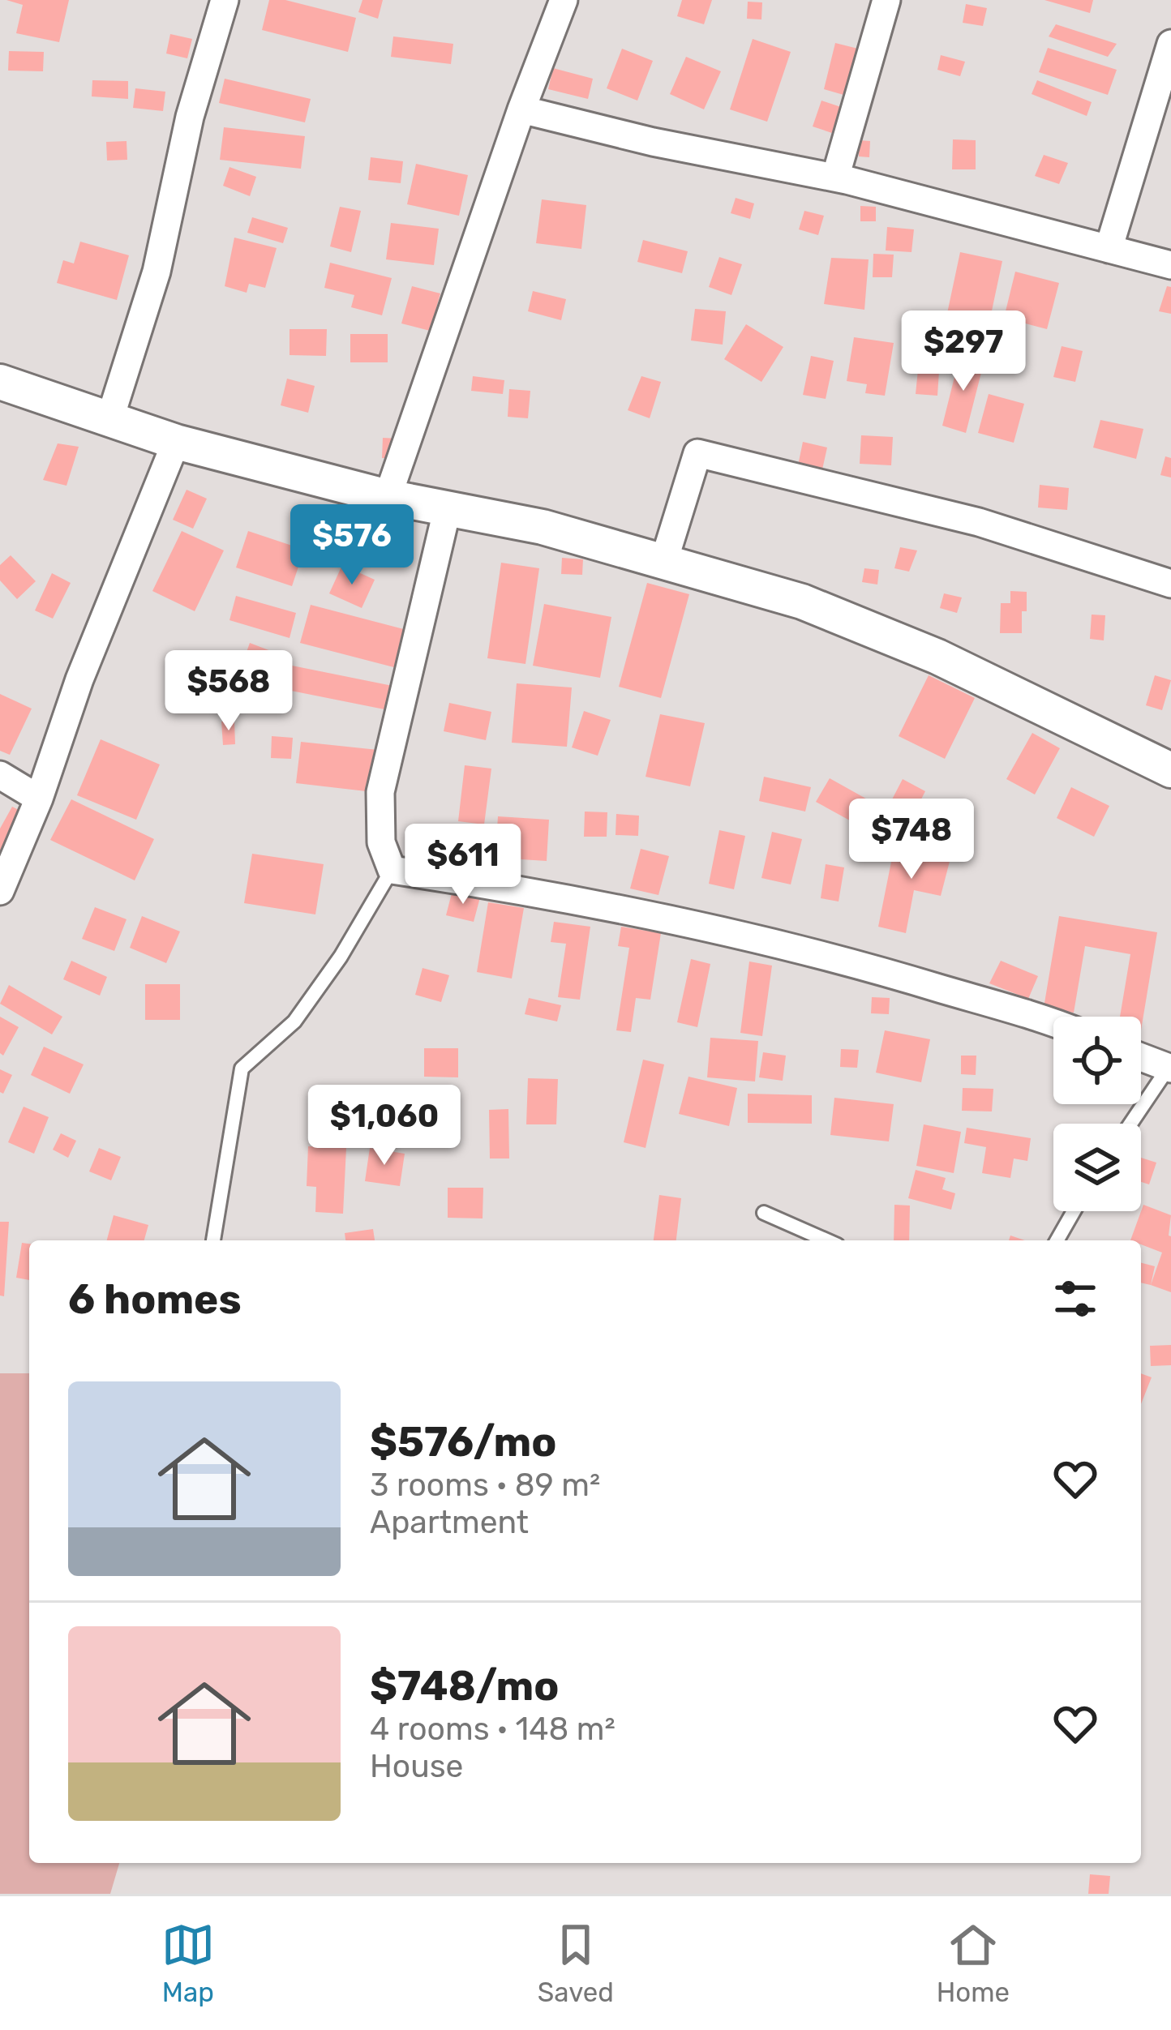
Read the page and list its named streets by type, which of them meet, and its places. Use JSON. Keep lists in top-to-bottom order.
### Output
{
  "page": {
    "price": [
      "$297",
      "$576",
      "$568",
      "$748",
      "$611",
      "$1,060"
    ],
    "heading": "6 homes",
    "list": [
      {
        "name": "$576/mo",
        "note": "3 rooms · 89 m² · Apartment"
      },
      {
        "name": "$748/mo",
        "note": "4 rooms · 148 m² · House"
      }
    ],
    "tabs": ["Map", "Saved", "Home"]
  }
}
